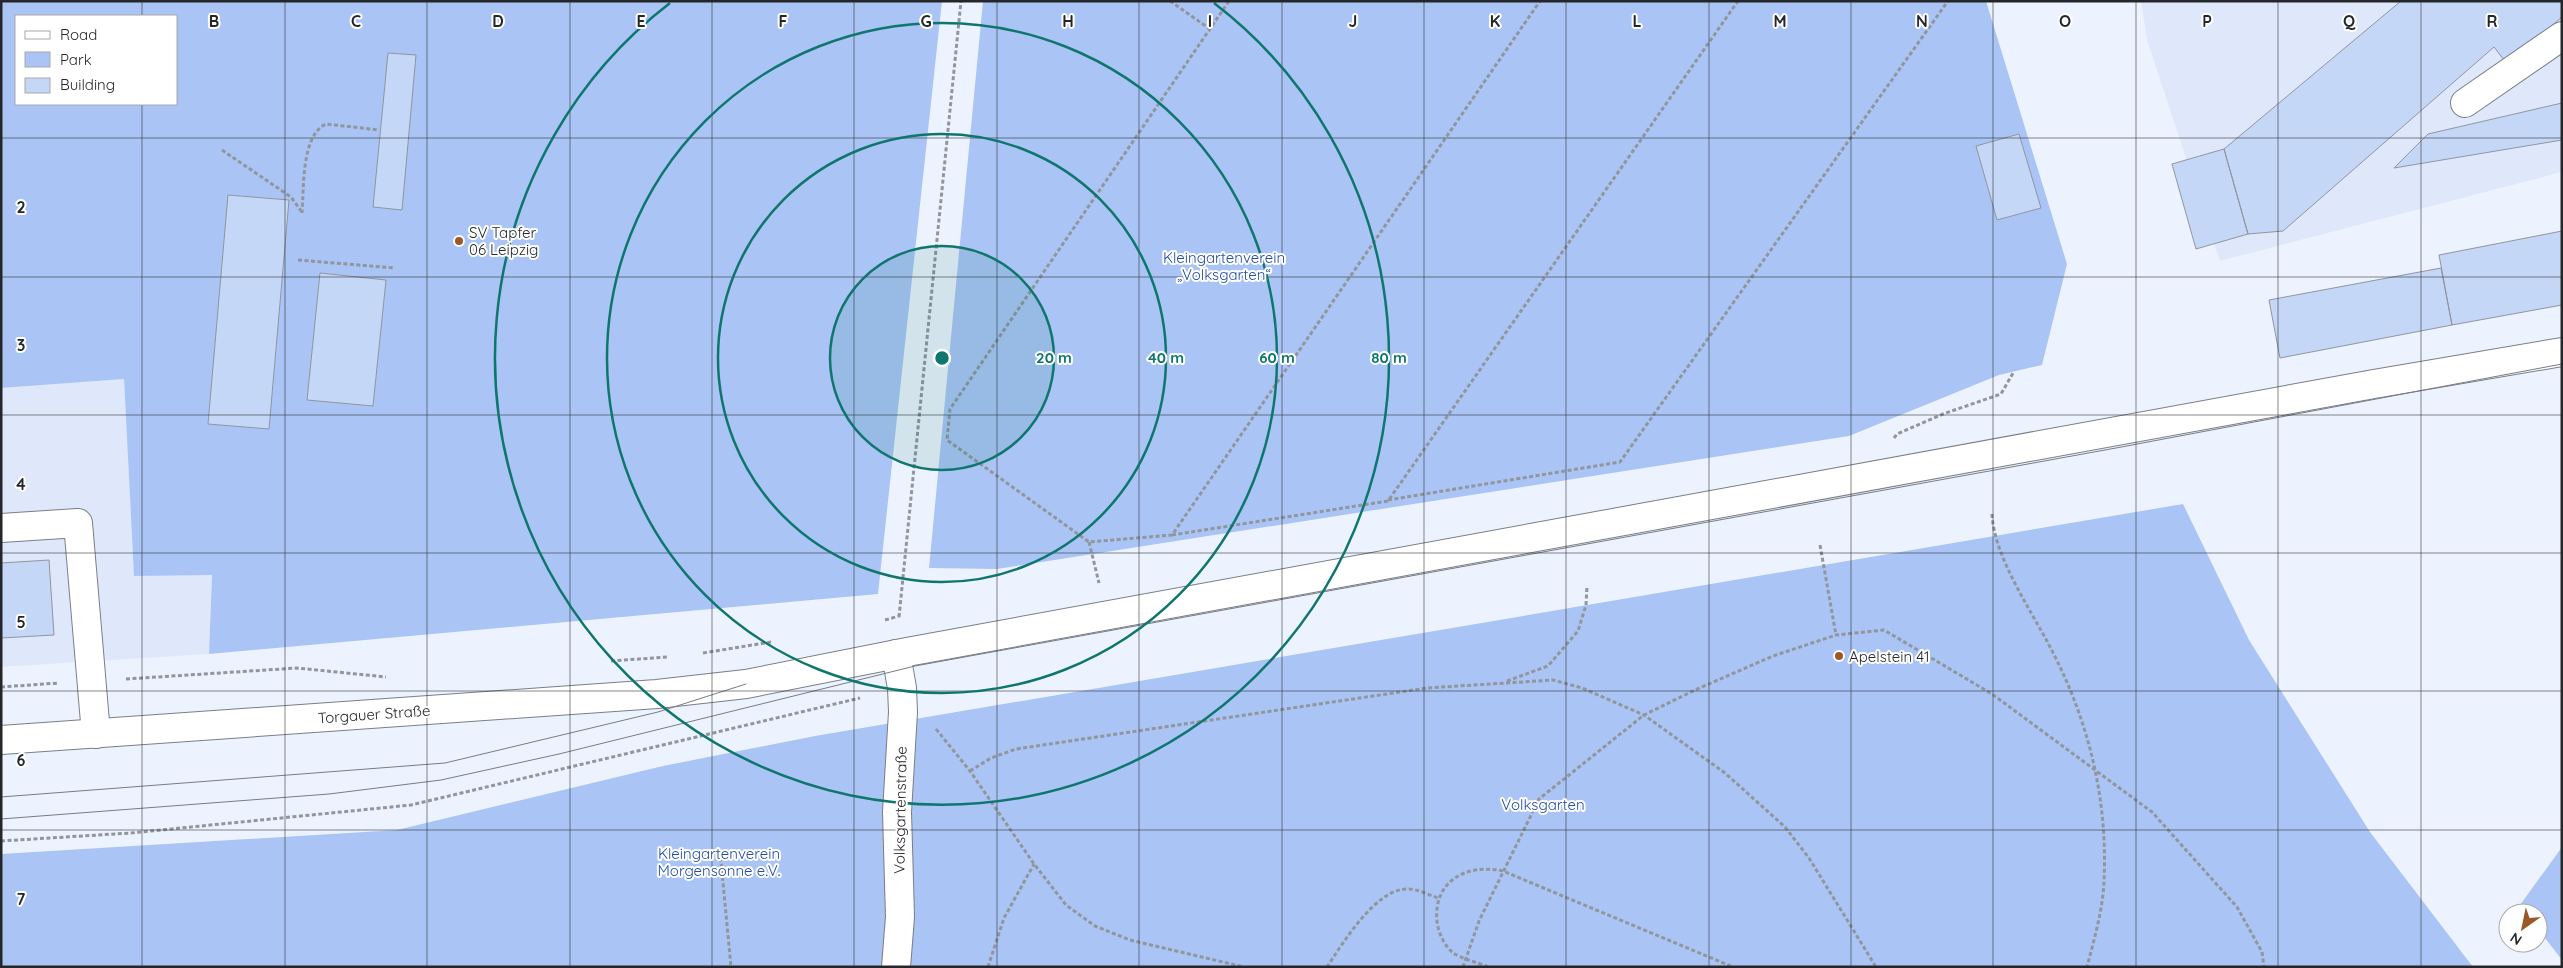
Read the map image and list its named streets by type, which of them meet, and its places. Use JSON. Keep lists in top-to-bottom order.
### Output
{
  "streets": {
    "main road": ["Torgauer Straße", "Volksgartenstraße"]
  },
  "crossings": [
    ["Torgauer Straße", "Volksgartenstraße"]
  ],
  "parks": ["Kleingartenverein „Volksgarten“", "Volksgarten", "Kleingartenverein Morgensonne e.V."],
  "places": ["SV Tapfer 06 Leipzig", "Apelstein 41"],
  "legend": ["Road", "Park", "Building"],
  "north": "bottom left",
  "grid": {
    "columns": [
      "B",
      "C",
      "D",
      "E",
      "F",
      "G",
      "H",
      "I",
      "J",
      "K",
      "L",
      "M",
      "N",
      "O",
      "P",
      "Q",
      "R"
    ],
    "rows": [
      "2",
      "3",
      "4",
      "5",
      "6",
      "7"
    ]
  },
  "rings": [
    "20 m",
    "40 m",
    "60 m",
    "80 m"
  ]
}
